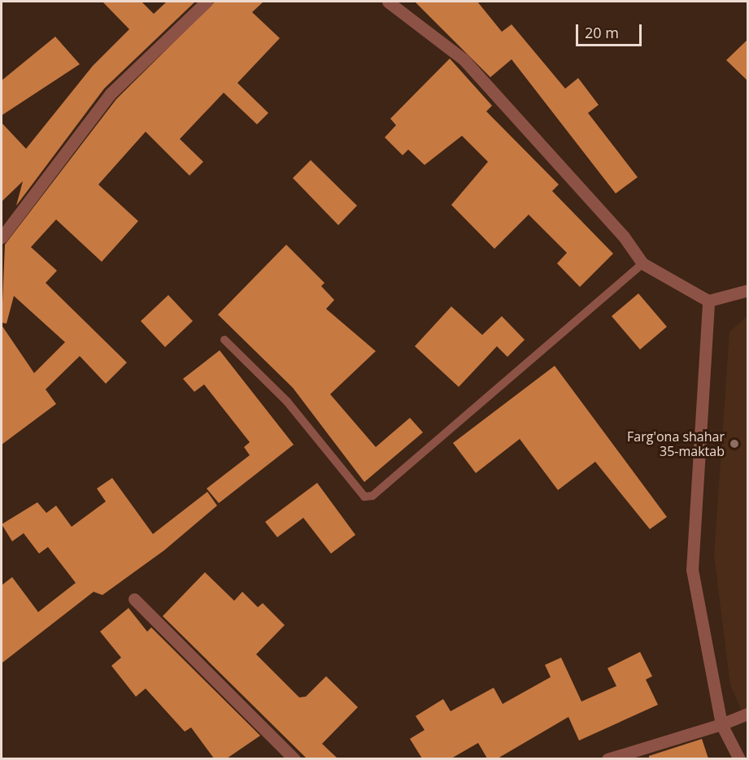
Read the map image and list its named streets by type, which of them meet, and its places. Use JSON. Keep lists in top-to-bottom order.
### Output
{
  "places": ["Farg'ona shahar 35-maktab"],
  "scale_bar": "20 m"
}
